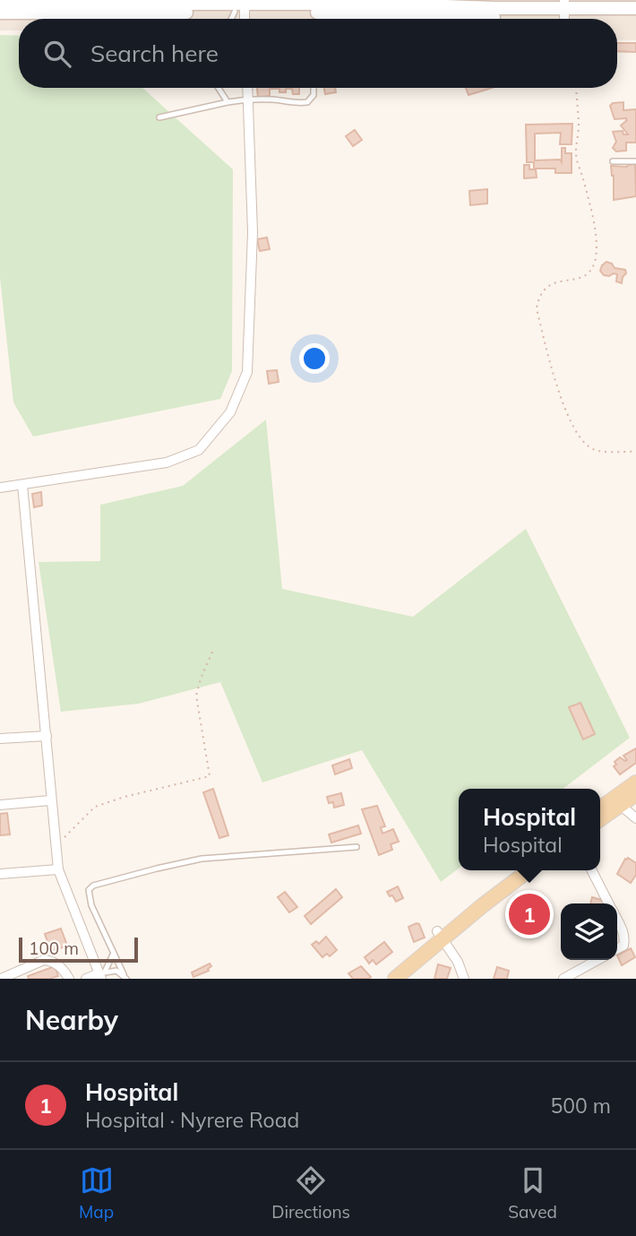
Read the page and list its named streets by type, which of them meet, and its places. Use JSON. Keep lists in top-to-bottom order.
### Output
{
  "scale_bar": "100 m",
  "page": {
    "search": "Search here",
    "popup": ["Hospital", "Hospital"],
    "pins": "1",
    "scale": "100 m",
    "heading": "Nearby",
    "list": [
      {
        "mark": "1",
        "name": "Hospital",
        "note": "Hospital · Nyrere Road",
        "value": "500 m"
      }
    ],
    "nav": ["Map", "Directions", "Saved"]
  }
}
